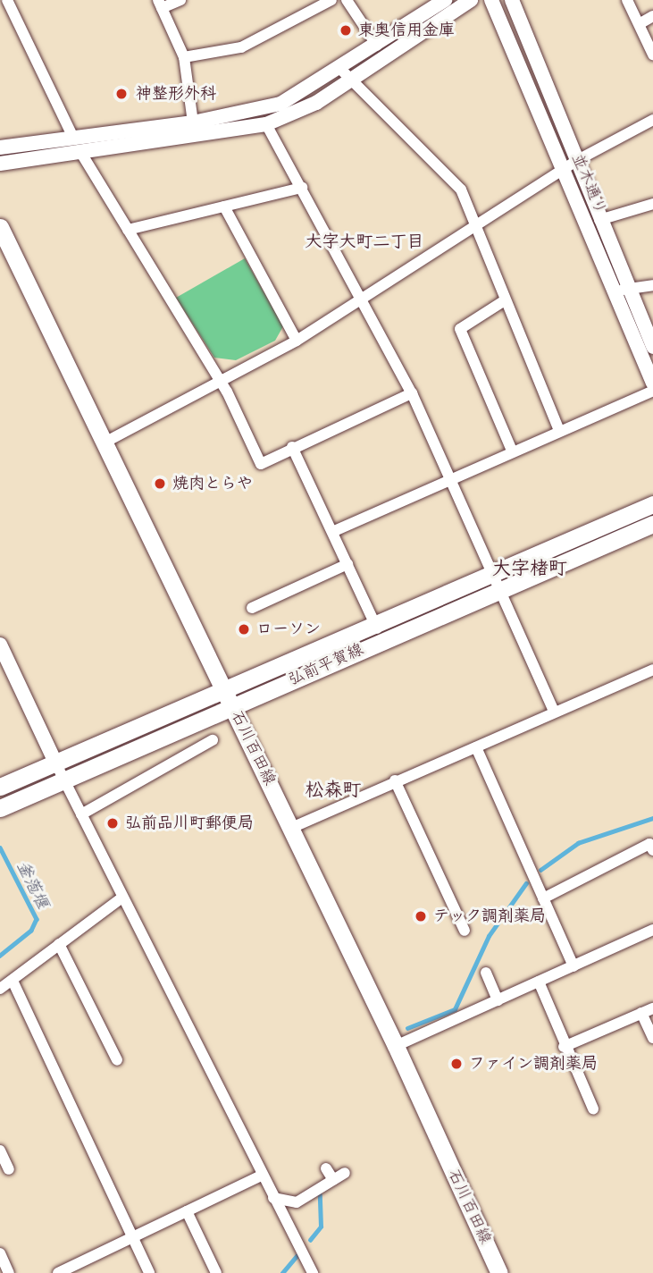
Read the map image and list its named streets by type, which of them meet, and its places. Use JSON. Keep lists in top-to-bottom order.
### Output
{
  "streets": {
    "main road": ["弘前平賀線", "石川百田線"],
    "street": ["並木通り"]
  },
  "crossings": [
    ["弘前平賀線", "石川百田線"]
  ],
  "districts": ["大字大町二丁目", "大字楮町", "松森町"],
  "water": ["釜萢堰"],
  "places": [
    "東奥信用金庫",
    "神整形外科",
    "焼肉とらや",
    "ローソン",
    "弘前品川町郵便局",
    "テック調剤薬局",
    "ファイン調剤薬局"
  ]
}
